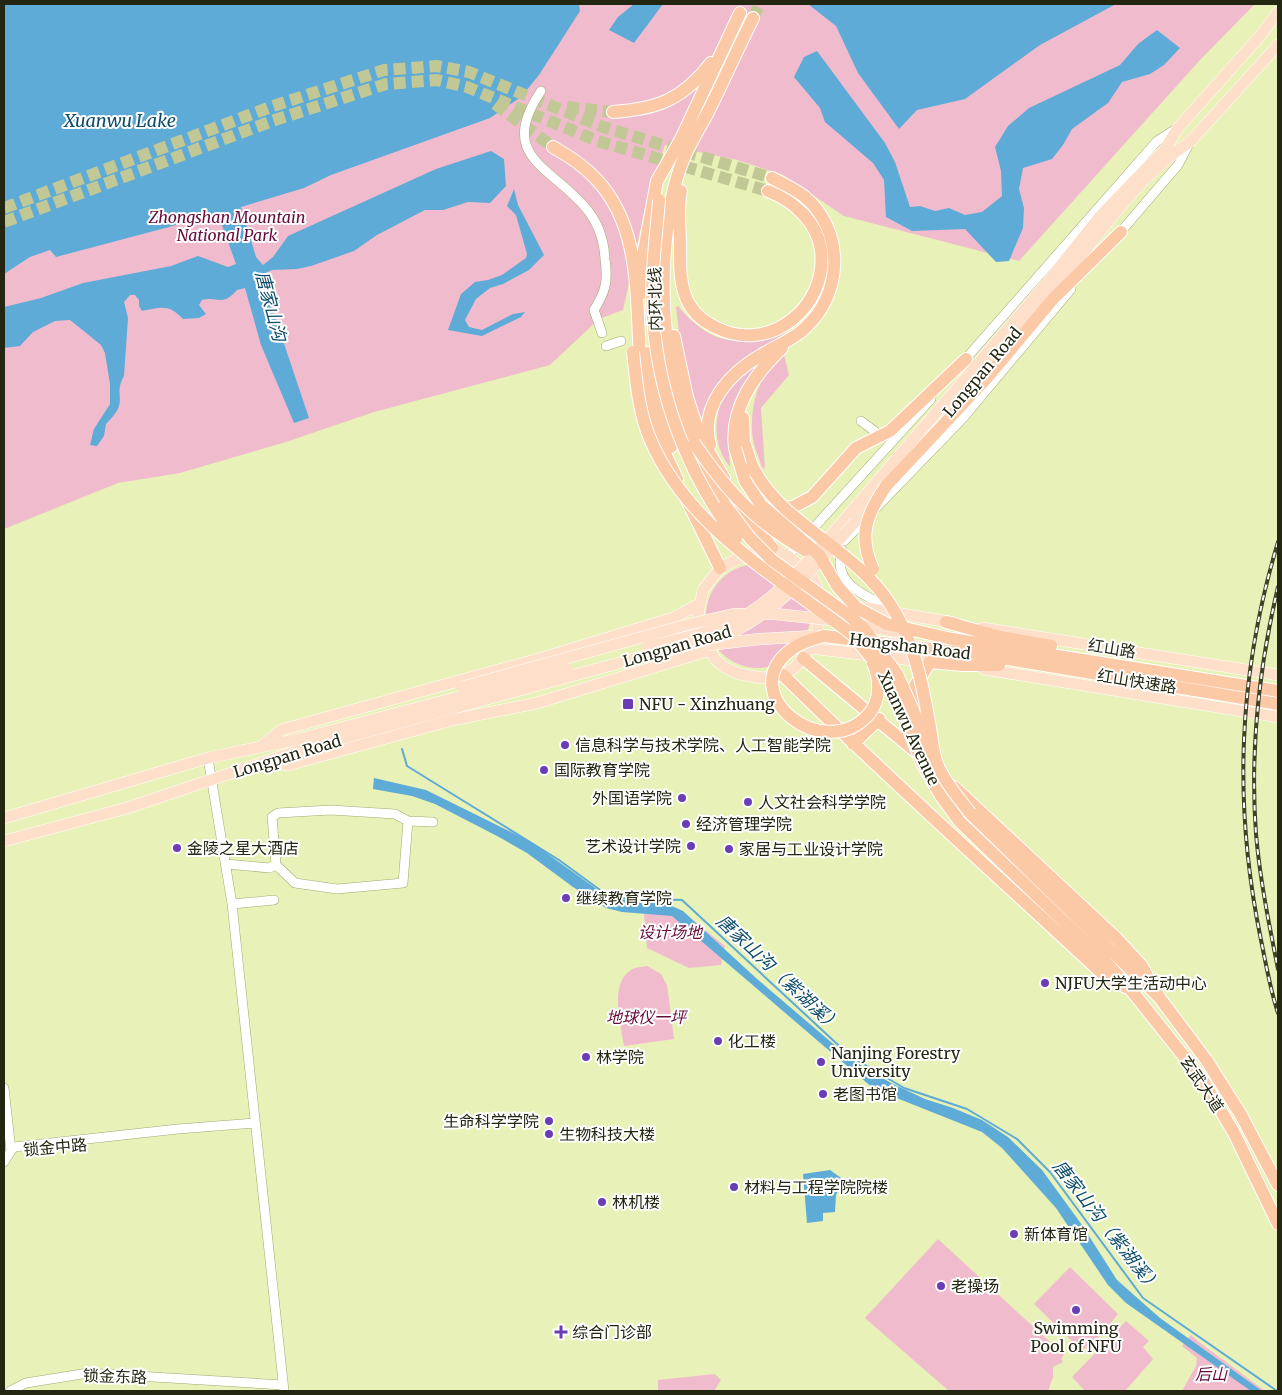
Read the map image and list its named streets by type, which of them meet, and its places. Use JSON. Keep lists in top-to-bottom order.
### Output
{
  "streets": {
    "highway": [
      "内环北线",
      "Hongshan Road",
      "红山快速路",
      "Xuanwu Avenue",
      "玄武大道"
    ],
    "main road": ["Longpan Road", "红山路"],
    "street": ["锁金中路", "锁金东路"]
  },
  "crossings": [
    ["内环北线", "Xuanwu Avenue"],
    ["Longpan Road", "红山路"],
    ["Hongshan Road", "红山快速路"],
    ["Xuanwu Avenue", "玄武大道"]
  ],
  "water": ["Xuanwu Lake", "唐家山沟", "唐家山沟（紫湖溪）"],
  "parks": [
    "Zhongshan Mountain National Park",
    "设计场地",
    "地球仪一坪",
    "后山"
  ],
  "places": {
    "transit": ["NFU - Xinzhuang"],
    "other": [
      "信息科学与技术学院、人工智能学院",
      "国际教育学院",
      "外国语学院",
      "人文社会科学学院",
      "经济管理学院",
      "艺术设计学院",
      "金陵之星大酒店",
      "家居与工业设计学院",
      "继续教育学院",
      "NJFU大学生活动中心",
      "化工楼",
      "林学院",
      "Nanjing Forestry University",
      "老图书馆",
      "生命科学学院",
      "生物科技大楼",
      "材料与工程学院院楼",
      "林机楼",
      "新体育馆",
      "老操场",
      "Swimming Pool of NFU"
    ],
    "health": ["综合门诊部"]
  }
}
